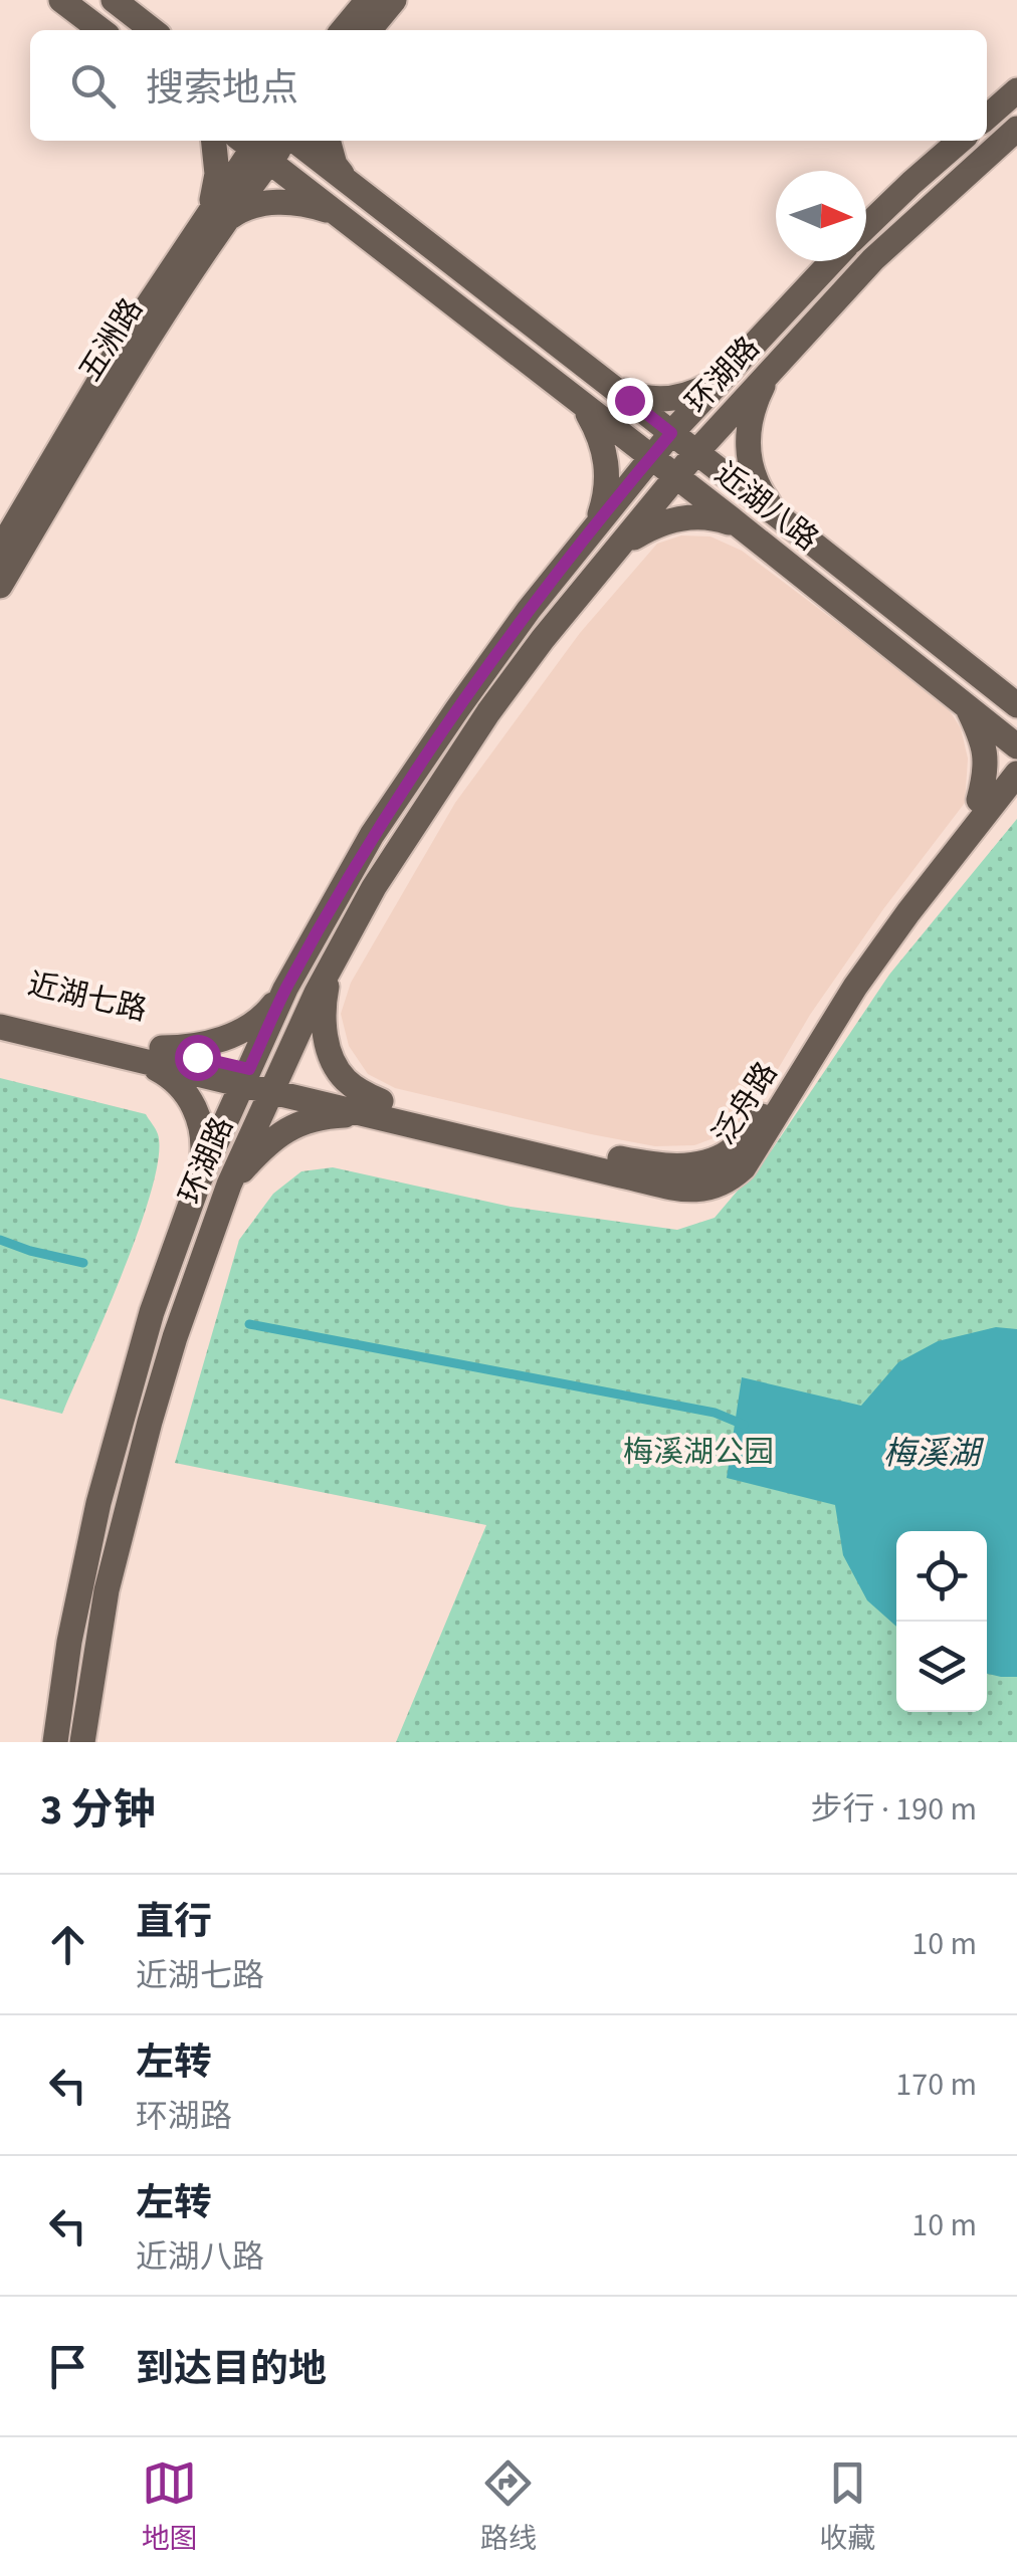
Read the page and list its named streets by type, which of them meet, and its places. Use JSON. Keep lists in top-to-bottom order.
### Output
{
  "streets": {
    "main road": [
      "五洲路",
      "环湖路",
      "近湖八路",
      "近湖七路",
      "泛舟路"
    ]
  },
  "crossings": [
    ["五洲路", "近湖八路"],
    ["环湖路", "近湖八路"],
    ["环湖路", "近湖七路"],
    ["环湖路", "泛舟路"],
    ["近湖八路", "泛舟路"],
    ["近湖七路", "泛舟路"]
  ],
  "water": ["梅溪湖"],
  "parks": ["梅溪湖公园"],
  "north": "right",
  "page": {
    "search": "搜索地点",
    "heading": ["3 分钟", "步行 · 190 m"],
    "list": [
      ["直行", "近湖七路", "10 m"],
      ["左转", "环湖路", "170 m"],
      ["左转", "近湖八路", "10 m"],
      "到达目的地"
    ],
    "nav": ["地图", "路线", "收藏"]
  }
}
